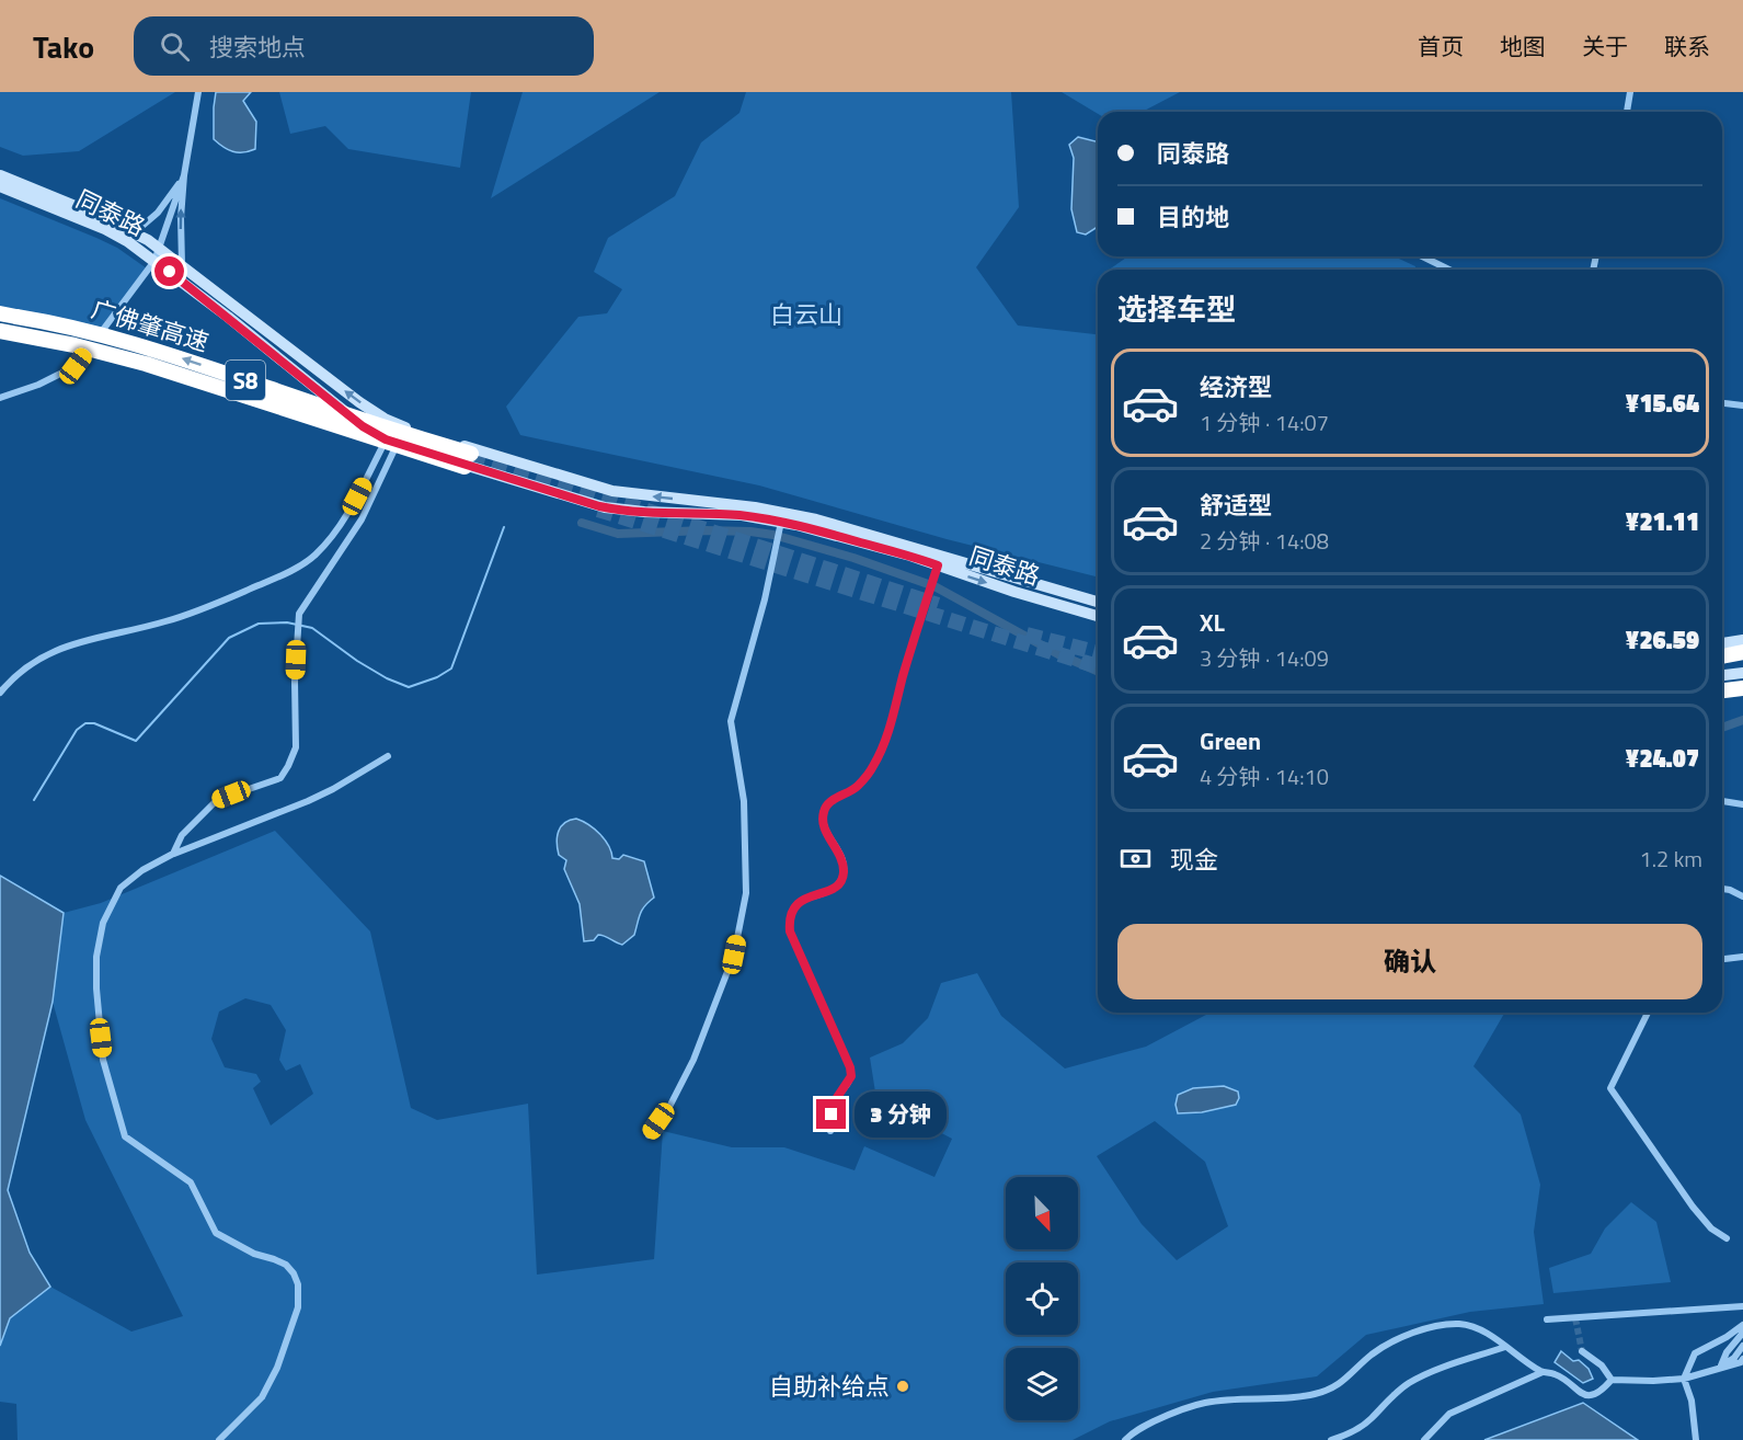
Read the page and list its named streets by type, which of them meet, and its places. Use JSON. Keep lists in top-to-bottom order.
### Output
{
  "streets": {
    "highway": ["广佛肇高速", "S8"],
    "main road": ["同泰路"]
  },
  "parks": ["白云山"],
  "places": ["自助补给点"],
  "north": "bottom right",
  "page": {
    "header": "Tako",
    "search": "搜索地点",
    "nav": [
      "首页",
      "地图",
      "关于",
      "联系"
    ],
    "banner": ["同泰路", "目的地"],
    "heading": "选择车型",
    "list": [
      {
        "name": "经济型",
        "note": "1 分钟 · 14:07",
        "value": "¥15.64"
      },
      {
        "name": "舒适型",
        "note": "2 分钟 · 14:08",
        "value": "¥21.11"
      },
      {
        "name": "XL",
        "note": "3 分钟 · 14:09",
        "value": "¥26.59"
      },
      {
        "name": "Green",
        "note": "4 分钟 · 14:10",
        "value": "¥24.07"
      }
    ],
    "pay": ["现金", "1.2 km"],
    "buttons": "确认",
    "bubble": "3 分钟"
  }
}
